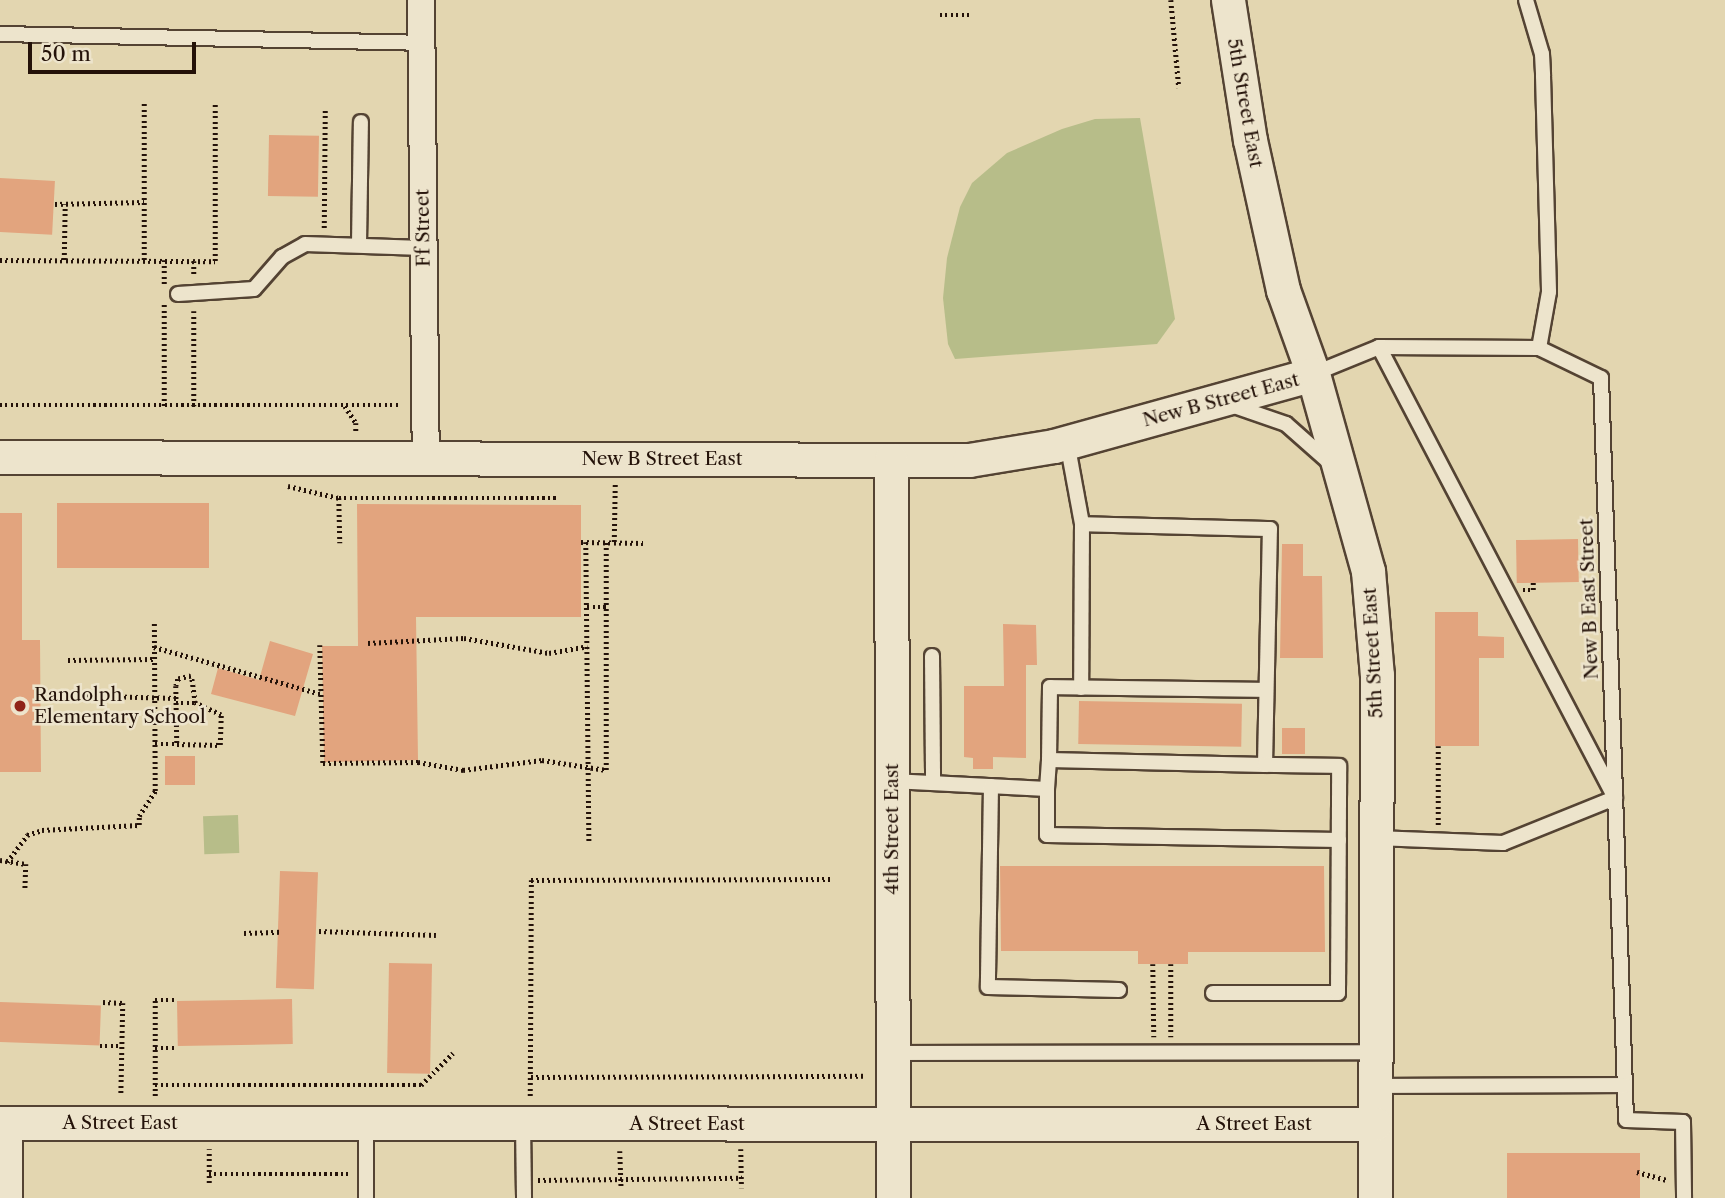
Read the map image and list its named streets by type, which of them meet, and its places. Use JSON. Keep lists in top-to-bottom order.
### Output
{
  "streets": {
    "street": [
      "5th Street East",
      "Ff Street",
      "New B Street East",
      "4th Street East",
      "A Street East"
    ],
    "lane": ["New B East Street"]
  },
  "crossings": [
    ["5th Street East", "New B Street East"],
    ["5th Street East", "New B East Street"],
    ["5th Street East", "A Street East"],
    ["Ff Street", "New B Street East"],
    ["New B Street East", "New B East Street"],
    ["New B Street East", "4th Street East"],
    ["4th Street East", "A Street East"]
  ],
  "places": ["Randolph Elementary School"],
  "scale_bar": "50 m"
}
